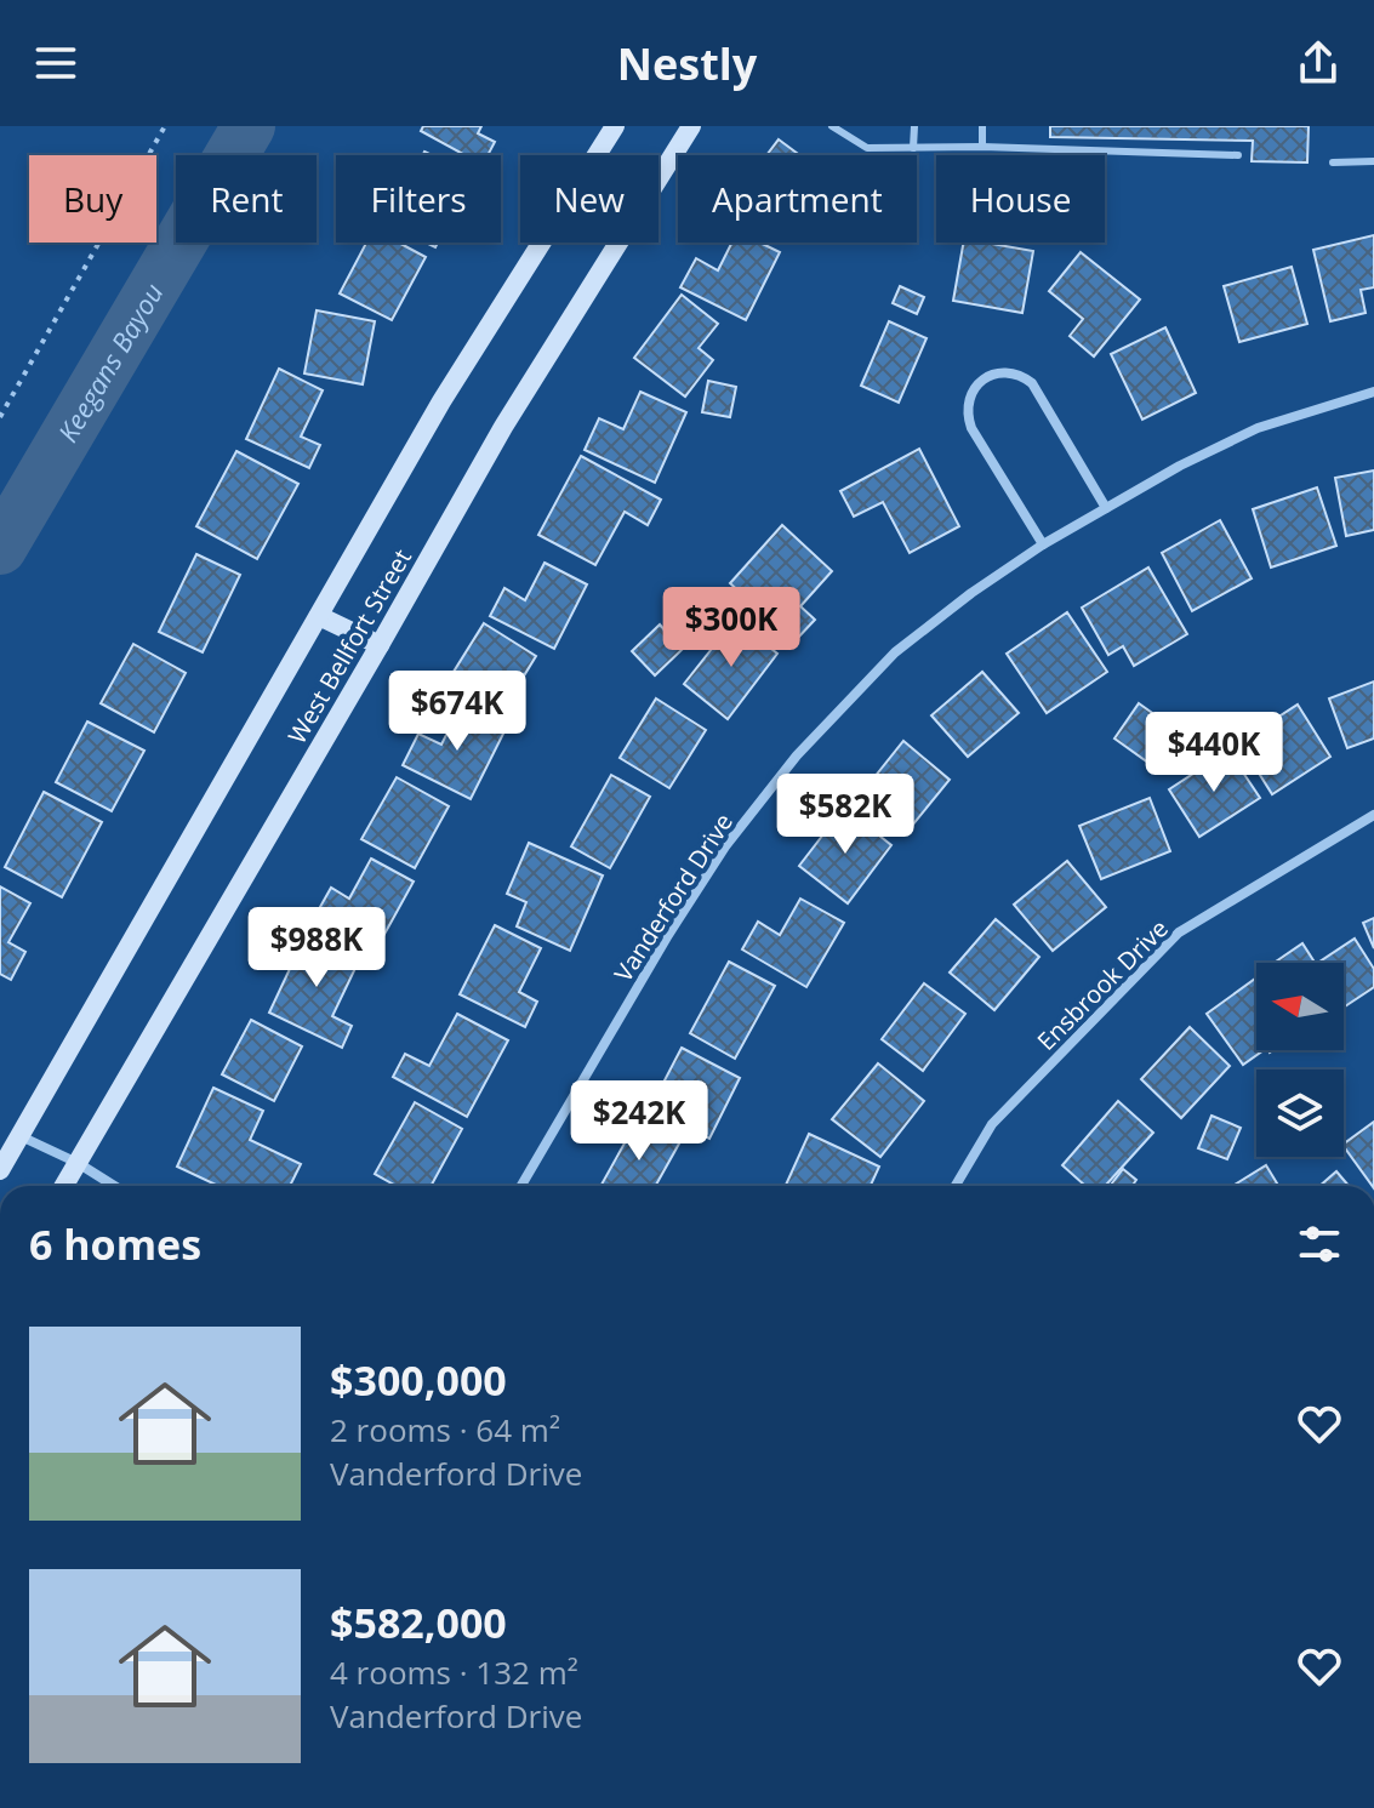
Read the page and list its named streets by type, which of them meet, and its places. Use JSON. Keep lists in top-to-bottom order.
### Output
{
  "streets": {
    "main road": ["West Bellfort Street"],
    "street": ["Vanderford Drive", "Ensbrook Drive"]
  },
  "water": ["Keegans Bayou"],
  "north": "left",
  "page": {
    "header": "Nestly",
    "chip": [
      "Buy",
      "Rent",
      "Filters",
      "New",
      "Apartment",
      "House"
    ],
    "price": [
      "$300K",
      "$674K",
      "$440K",
      "$582K",
      "$988K",
      "$242K"
    ],
    "heading": "6 homes",
    "list": [
      {
        "name": "$300,000",
        "note": "2 rooms · 64 m² · Vanderford Drive"
      },
      {
        "name": "$582,000",
        "note": "4 rooms · 132 m² · Vanderford Drive"
      }
    ]
  }
}
